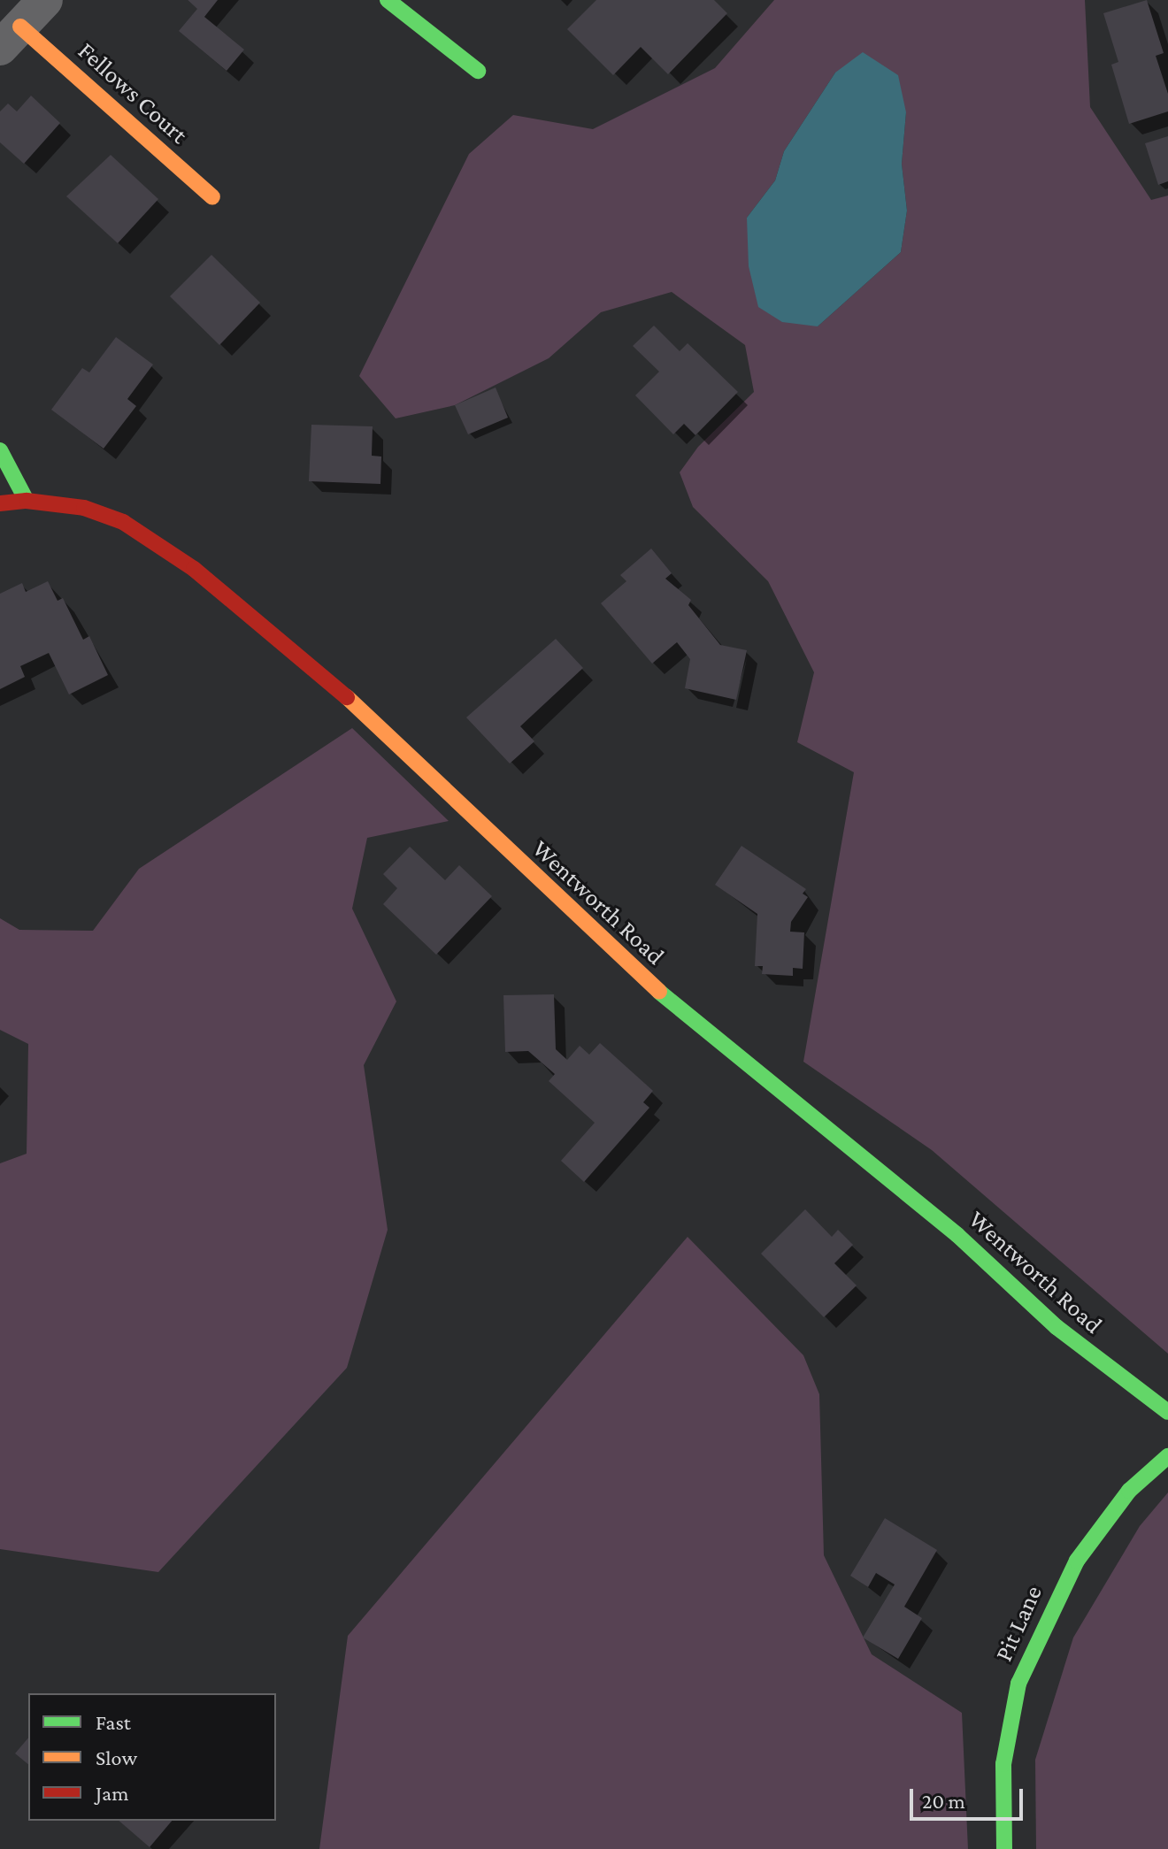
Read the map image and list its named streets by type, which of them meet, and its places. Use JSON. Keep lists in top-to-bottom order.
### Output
{
  "streets": {
    "main road": ["Fellows Court", "Wentworth Road", "Pit Lane"]
  },
  "legend": ["Fast", "Slow", "Jam"],
  "scale_bar": "20 m"
}
